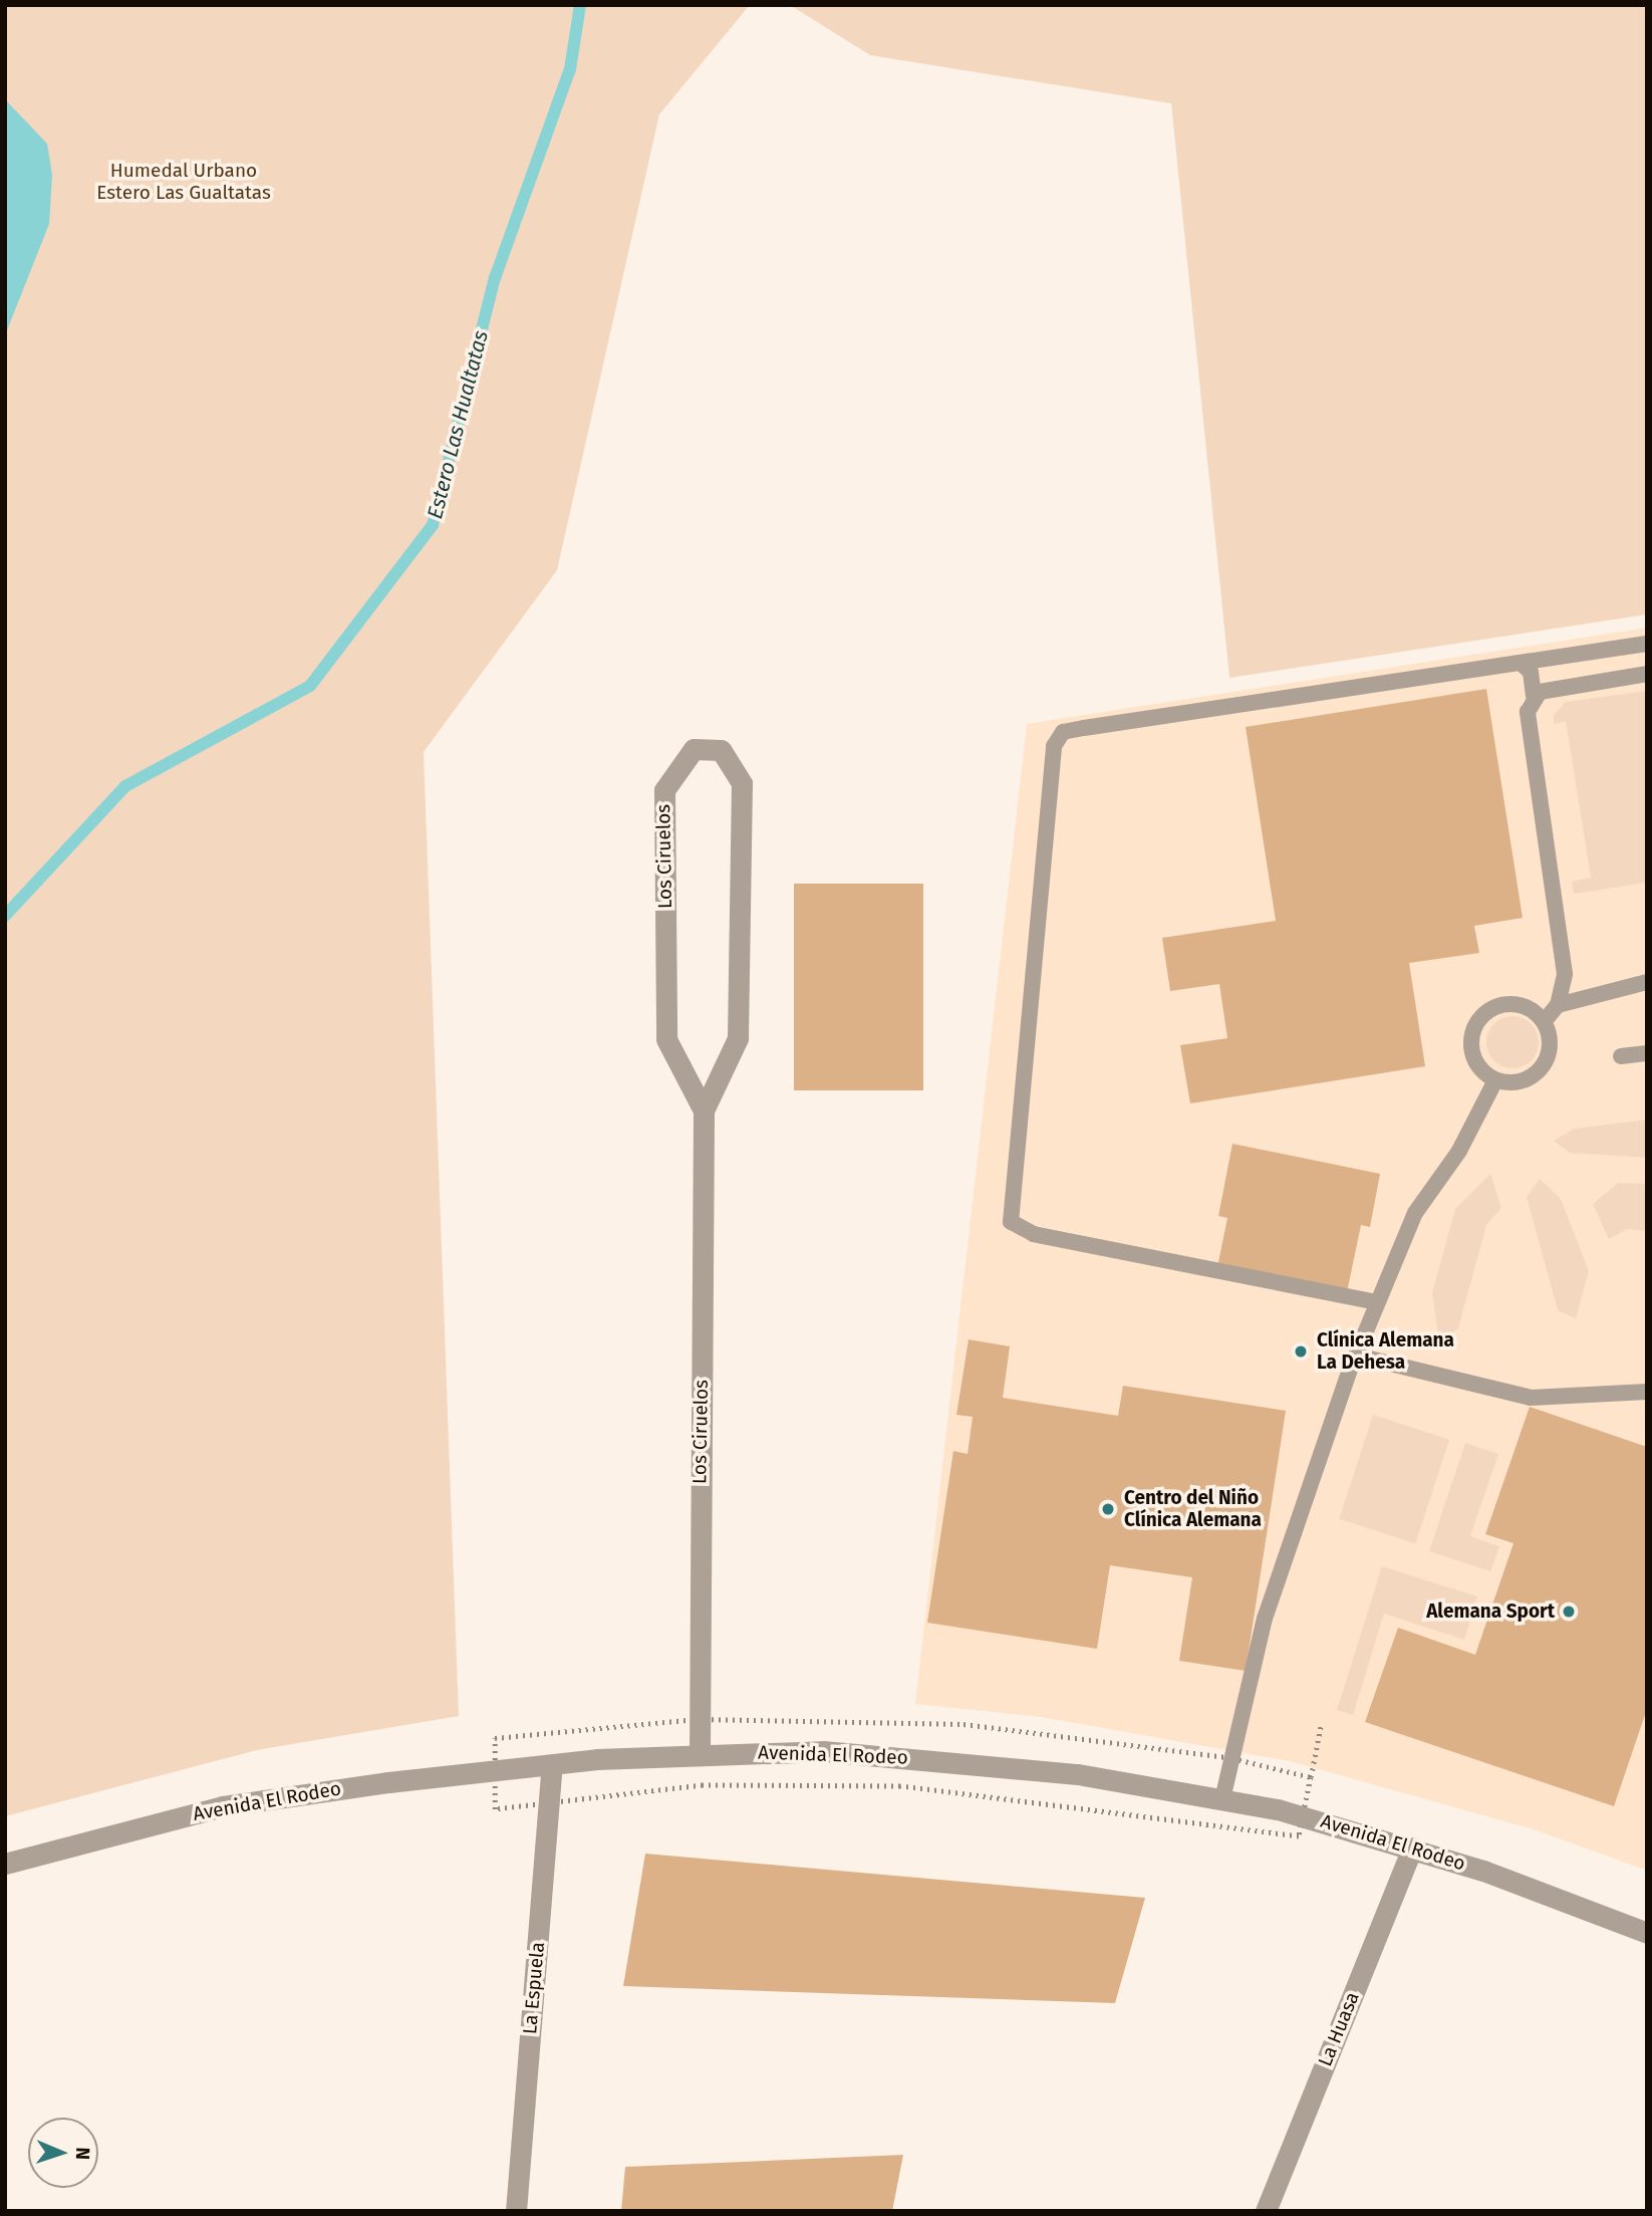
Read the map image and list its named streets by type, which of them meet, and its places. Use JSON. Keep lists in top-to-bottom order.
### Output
{
  "streets": {
    "street": [
      "Los Ciruelos",
      "Avenida El Rodeo",
      "La Espuela",
      "La Huasa"
    ]
  },
  "crossings": [
    ["Los Ciruelos", "Avenida El Rodeo"],
    ["Avenida El Rodeo", "La Espuela"],
    ["Avenida El Rodeo", "La Huasa"]
  ],
  "water": ["Estero Las Hualtatas"],
  "parks": ["Humedal Urbano Estero Las Gualtatas"],
  "places": ["Clínica Alemana La Dehesa", "Centro del Niño Clínica Alemana", "Alemana Sport"],
  "north": "right"
}
